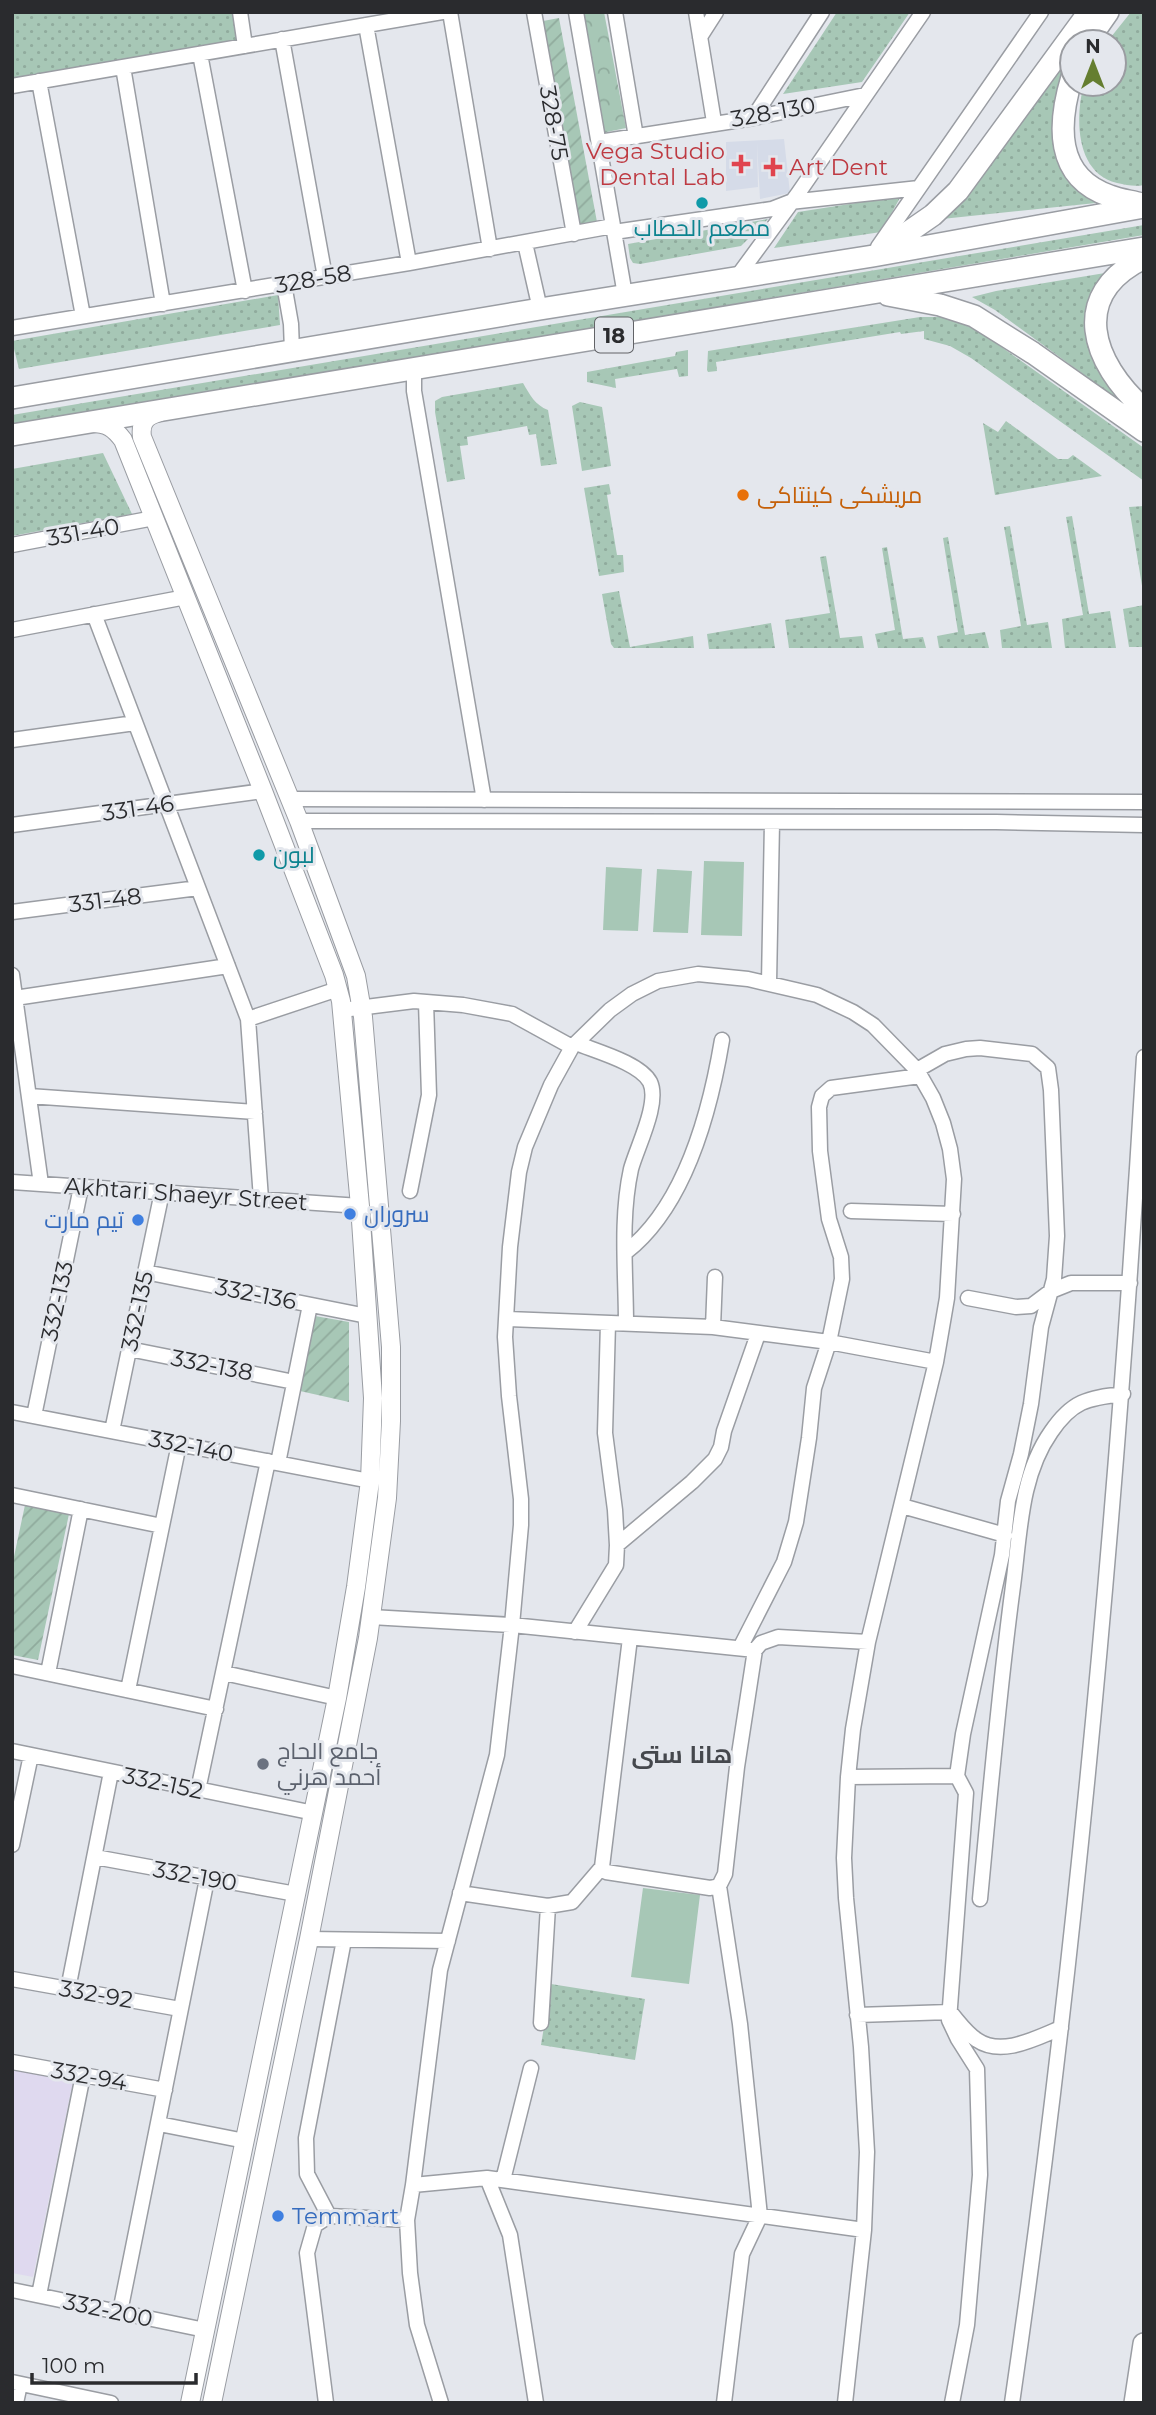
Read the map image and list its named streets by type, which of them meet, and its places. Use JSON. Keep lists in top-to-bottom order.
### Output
{
  "streets": {
    "highway": ["18"],
    "street": [
      "328-130",
      "328-75",
      "328-58",
      "331-40",
      "331-46",
      "331-48",
      "Akhtari Shaeyr Street",
      "332-136",
      "332-133",
      "332-135",
      "332-138",
      "332-140",
      "332-152",
      "332-190",
      "332-92",
      "332-94",
      "332-200"
    ]
  },
  "crossings": [
    ["328-75", "328-58"],
    ["Akhtari Shaeyr Street", "332-133"],
    ["Akhtari Shaeyr Street", "332-135"],
    ["332-136", "332-135"],
    ["332-133", "332-140"],
    ["332-135", "332-138"],
    ["332-135", "332-140"]
  ],
  "districts": ["هانا ستى"],
  "places": {
    "health": ["Vega Studio Dental Lab", "Art Dent"],
    "other": [
      "مطعم الحطاب",
      "مریشکی کینتاکی",
      "لبون",
      "سروران",
      "تيم مارت",
      "جامع الحاج أحمد هرني",
      "Temmart"
    ]
  },
  "scale_bar": "100 m",
  "north": "top"
}
